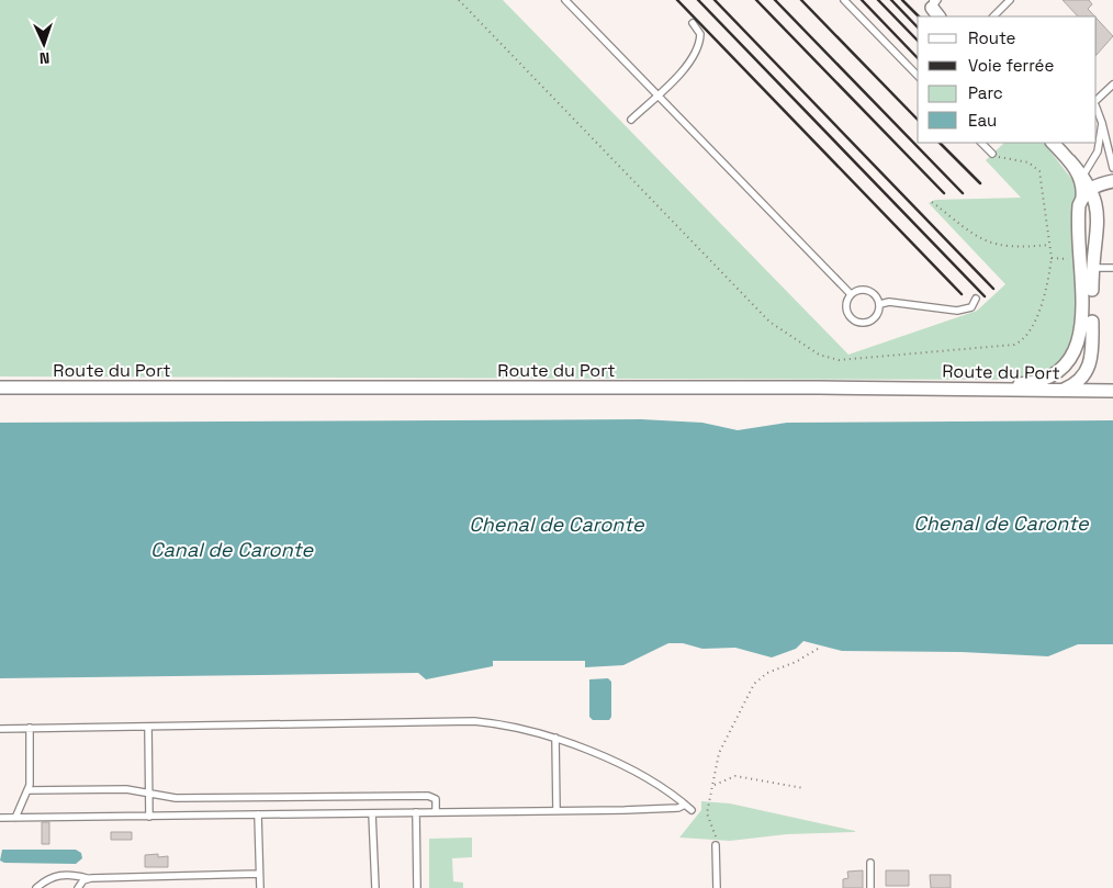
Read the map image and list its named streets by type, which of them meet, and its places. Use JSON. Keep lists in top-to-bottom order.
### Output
{
  "streets": {
    "street": ["Route du Port"]
  },
  "water": ["Chenal de Caronte", "Canal de Caronte"],
  "legend": [
    "Route",
    "Voie ferrée",
    "Parc",
    "Eau"
  ],
  "north": "bottom"
}
